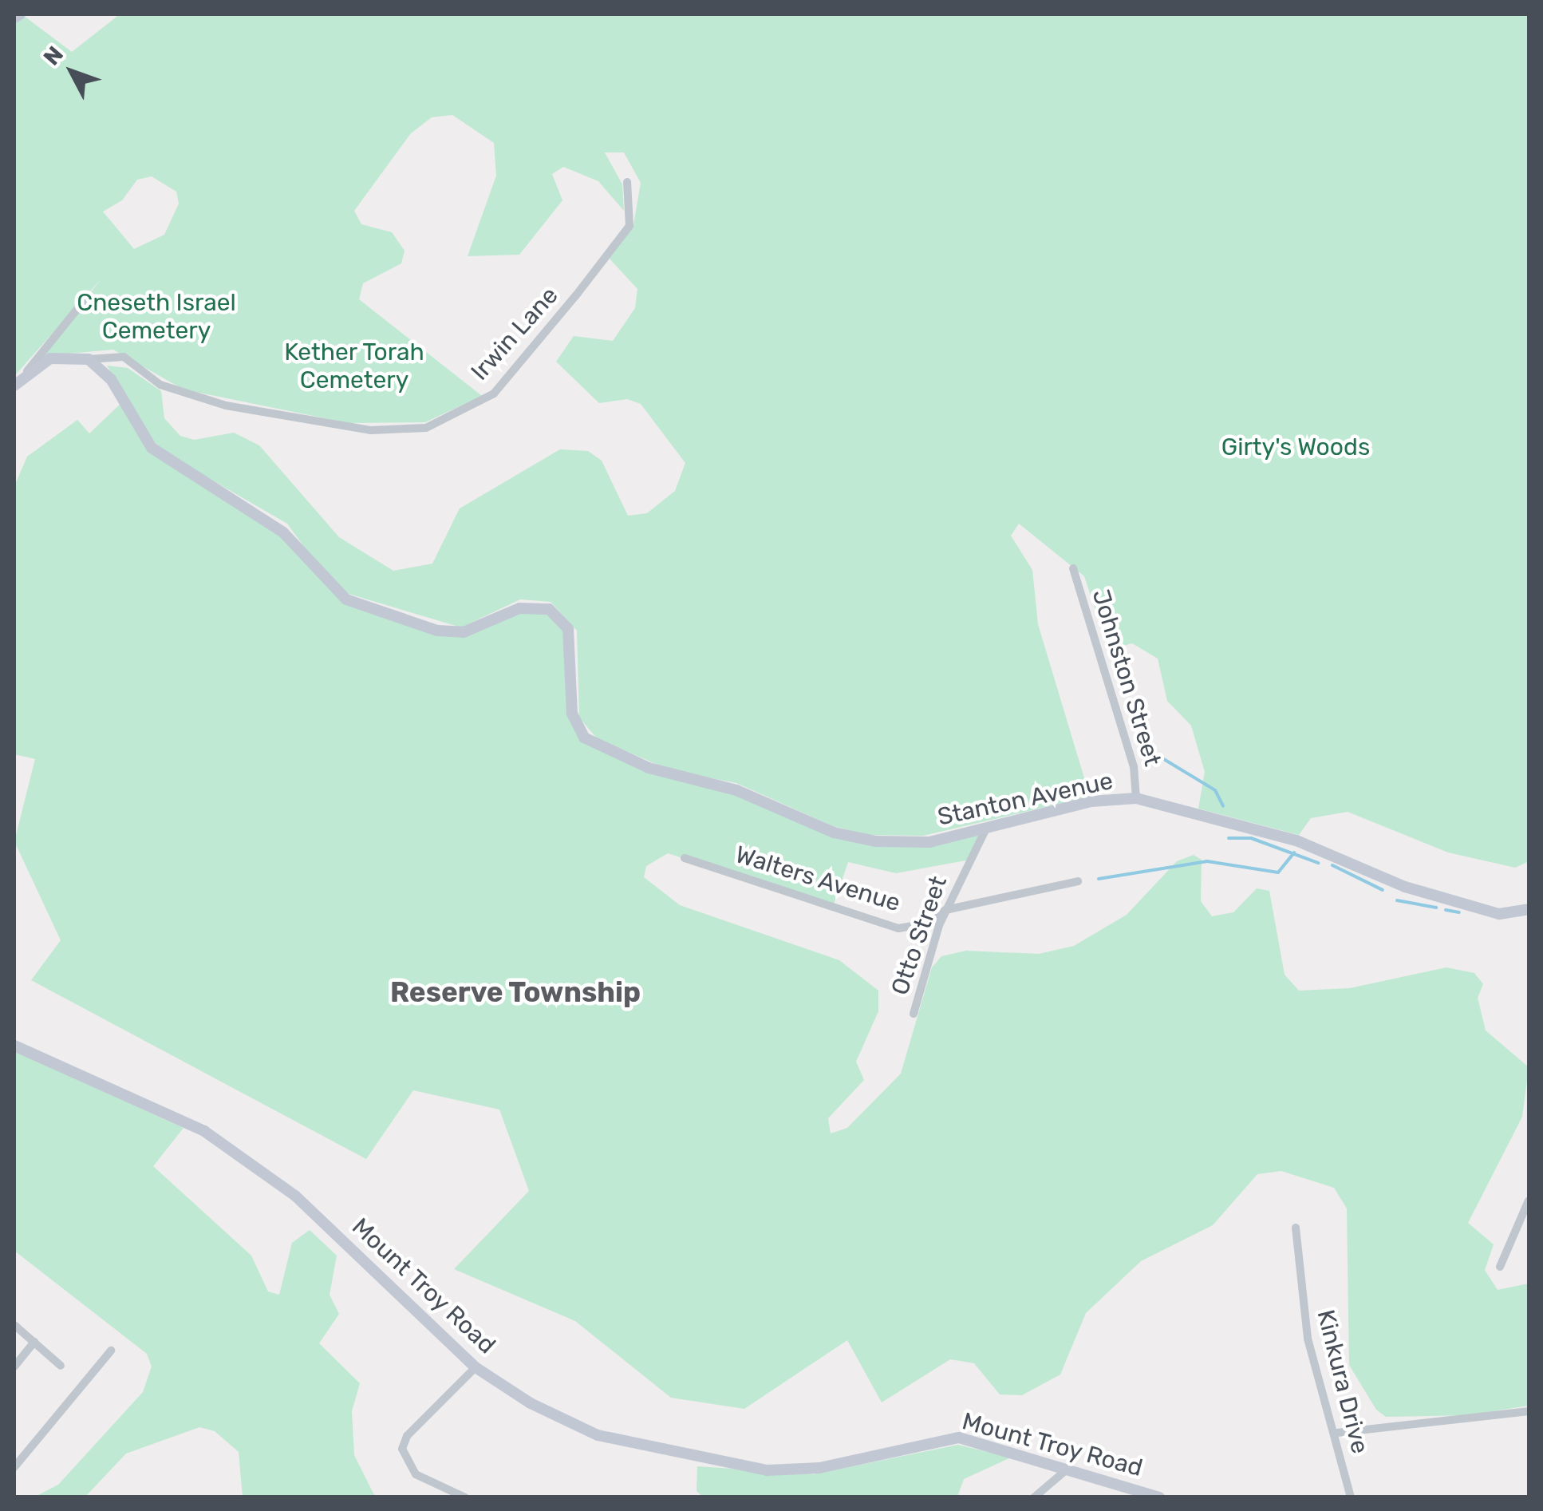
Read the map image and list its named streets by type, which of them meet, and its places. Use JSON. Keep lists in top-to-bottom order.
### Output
{
  "streets": {
    "street": [
      "Irwin Lane",
      "Johnston Street",
      "Stanton Avenue",
      "Walters Avenue",
      "Otto Street",
      "Mount Troy Road",
      "Kinkura Drive"
    ]
  },
  "crossings": [
    ["Irwin Lane", "Stanton Avenue"],
    ["Johnston Street", "Stanton Avenue"],
    ["Stanton Avenue", "Otto Street"],
    ["Walters Avenue", "Otto Street"]
  ],
  "districts": ["Reserve Township"],
  "parks": ["Cneseth Israel Cemetery", "Kether Torah Cemetery", "Girty's Woods"],
  "north": "top left"
}
